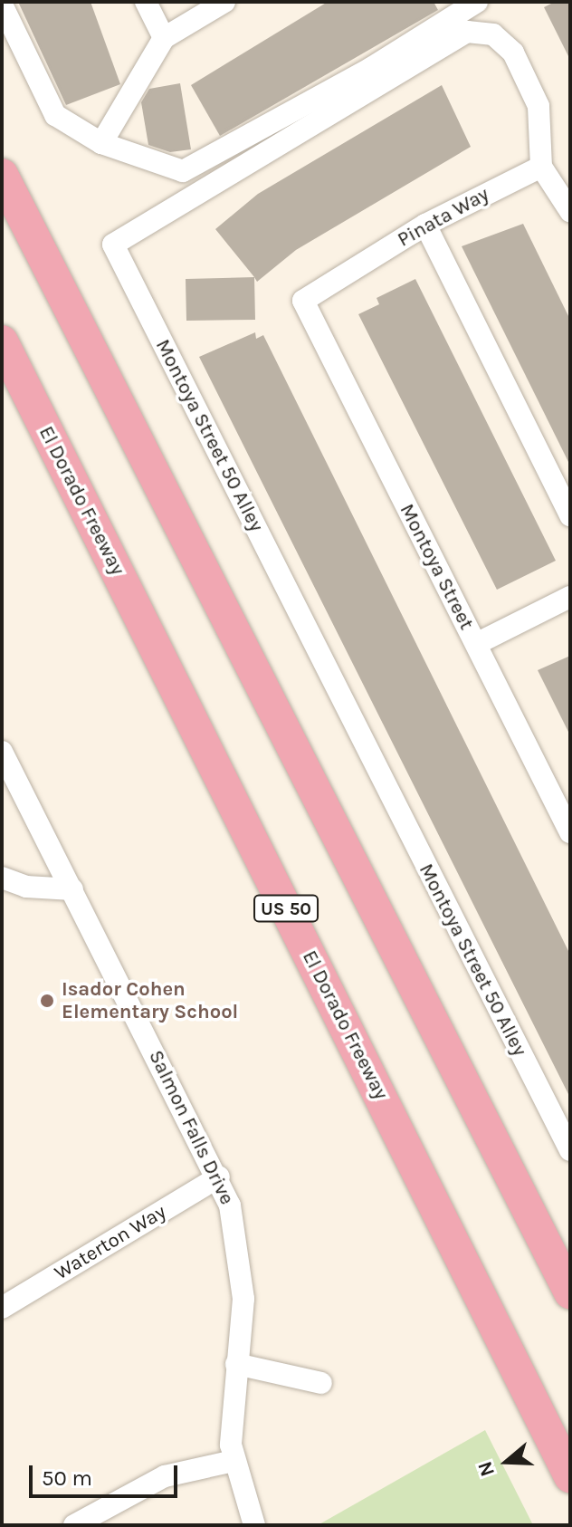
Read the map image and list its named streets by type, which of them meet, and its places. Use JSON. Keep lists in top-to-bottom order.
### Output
{
  "streets": {
    "highway": ["El Dorado Freeway", "US 50"],
    "street": [
      "Pinata Way",
      "Montoya Street 50 Alley",
      "Montoya Street",
      "Salmon Falls Drive",
      "Waterton Way"
    ]
  },
  "crossings": [
    ["Pinata Way", "Montoya Street 50 Alley"],
    ["Pinata Way", "Montoya Street"],
    ["Salmon Falls Drive", "Waterton Way"]
  ],
  "places": ["Isador Cohen Elementary School"],
  "scale_bar": "50 m",
  "north": "left"
}
